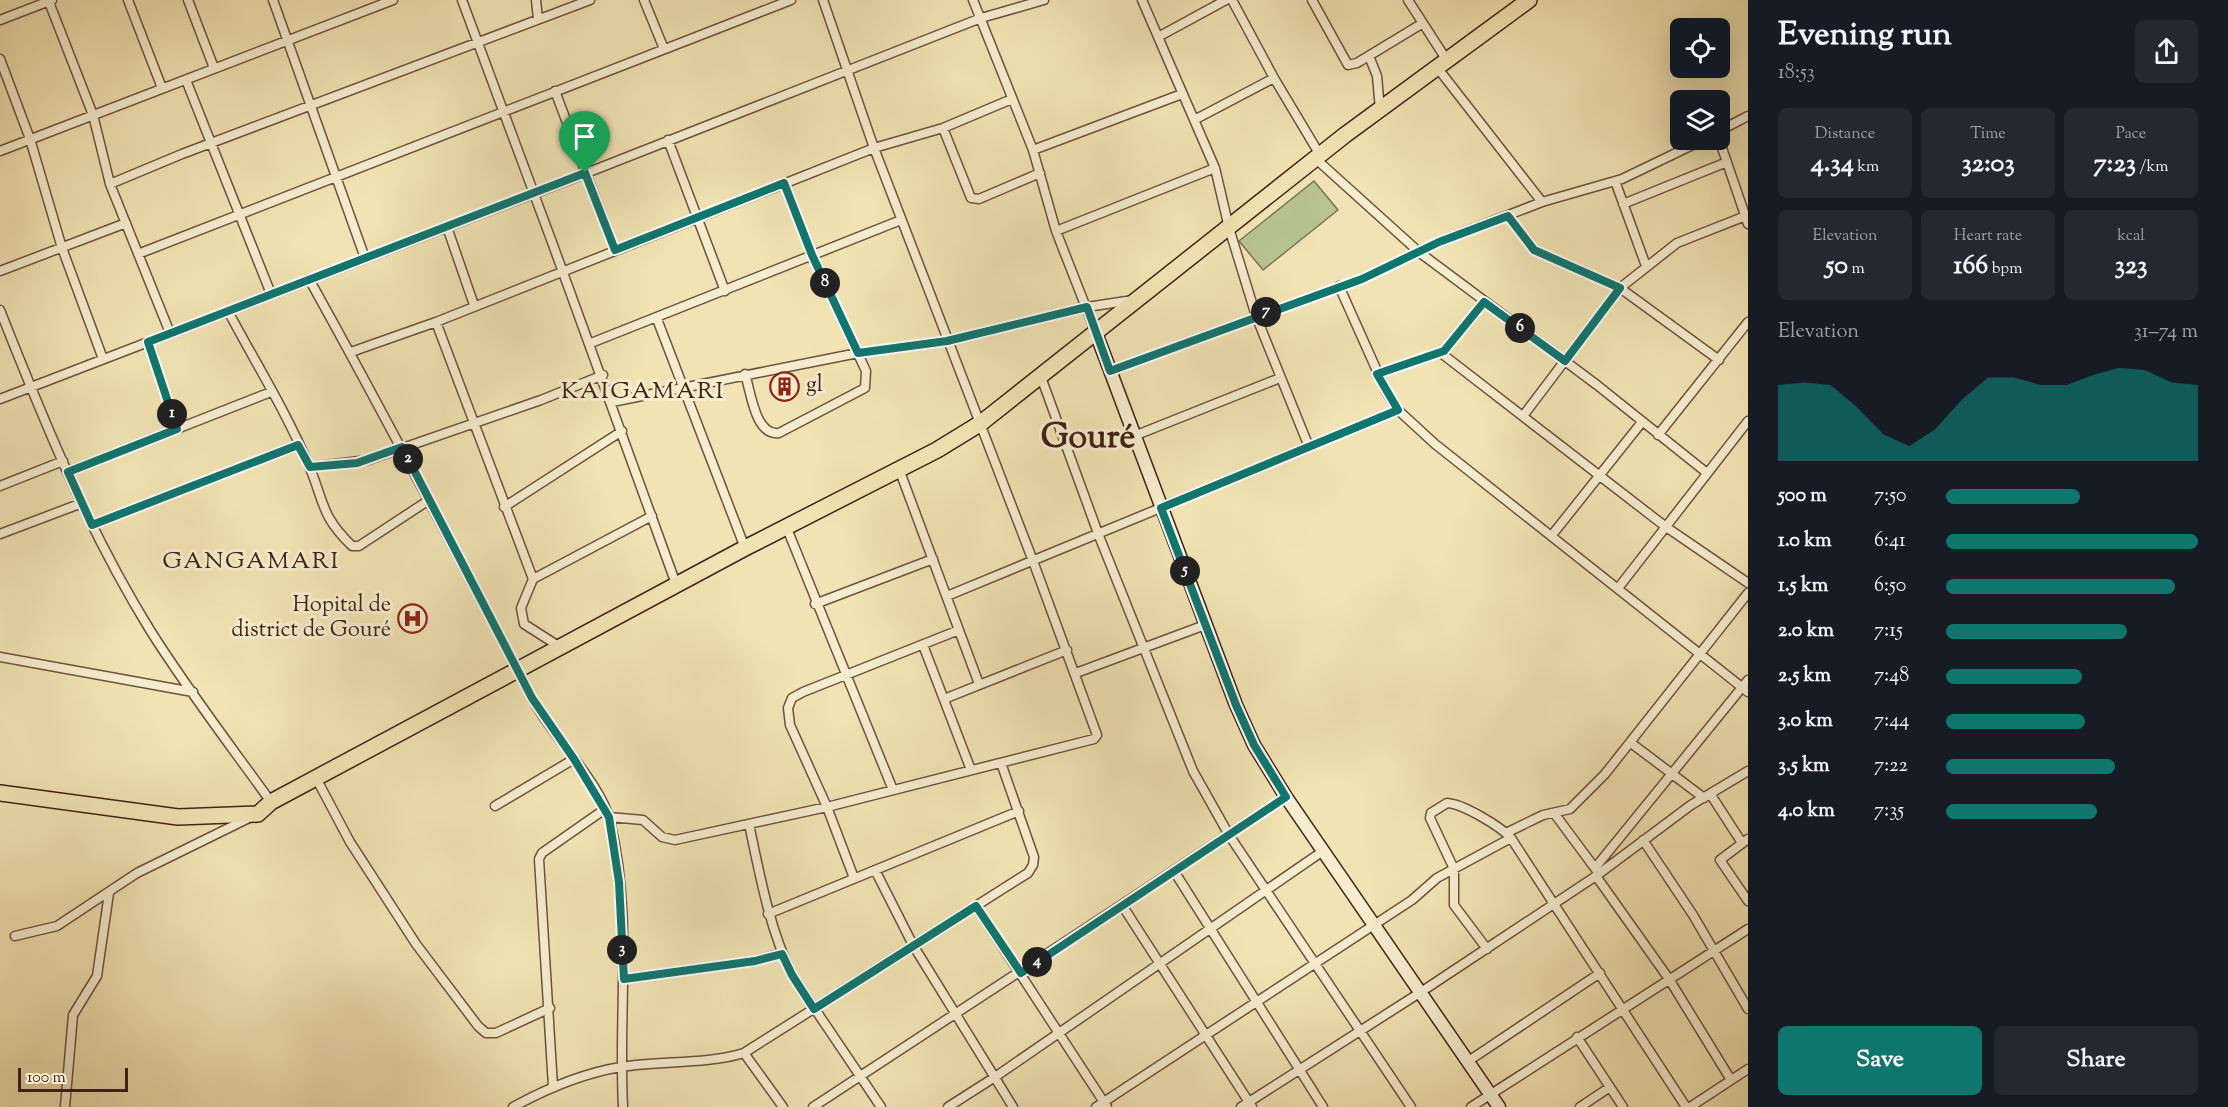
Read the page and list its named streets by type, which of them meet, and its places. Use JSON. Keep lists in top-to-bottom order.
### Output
{
  "districts": ["KAIGAMARI", "Gouré", "GANGAMARI"],
  "places": {
    "building": ["gl"],
    "hospital": ["Hopital de district de Gouré"]
  },
  "scale_bar": "100 m",
  "page": {
    "heading": ["Evening run", "18:53"],
    "stats": [
      ["Distance", "4.34 km"],
      ["Time", "32:03"],
      ["Pace", "7:23 /km"],
      ["Elevation", "50 m"],
      ["Heart rate", "166 bpm"],
      ["kcal", "323"]
    ],
    "pins": [
      "8",
      "7",
      "6",
      "1",
      "2",
      "5",
      "3",
      "4"
    ],
    "chart": ["Elevation", "31–74 m"],
    "list": [
      {
        "name": "500 m",
        "note": "7:50"
      },
      {
        "name": "1.0 km",
        "note": "6:41"
      },
      {
        "name": "1.5 km",
        "note": "6:50"
      },
      {
        "name": "2.0 km",
        "note": "7:15"
      },
      {
        "name": "2.5 km",
        "note": "7:48"
      },
      {
        "name": "3.0 km",
        "note": "7:44"
      },
      {
        "name": "3.5 km",
        "note": "7:22"
      },
      {
        "name": "4.0 km",
        "note": "7:35"
      }
    ],
    "buttons": ["Save", "Share"],
    "scale": "100 m"
  }
}
